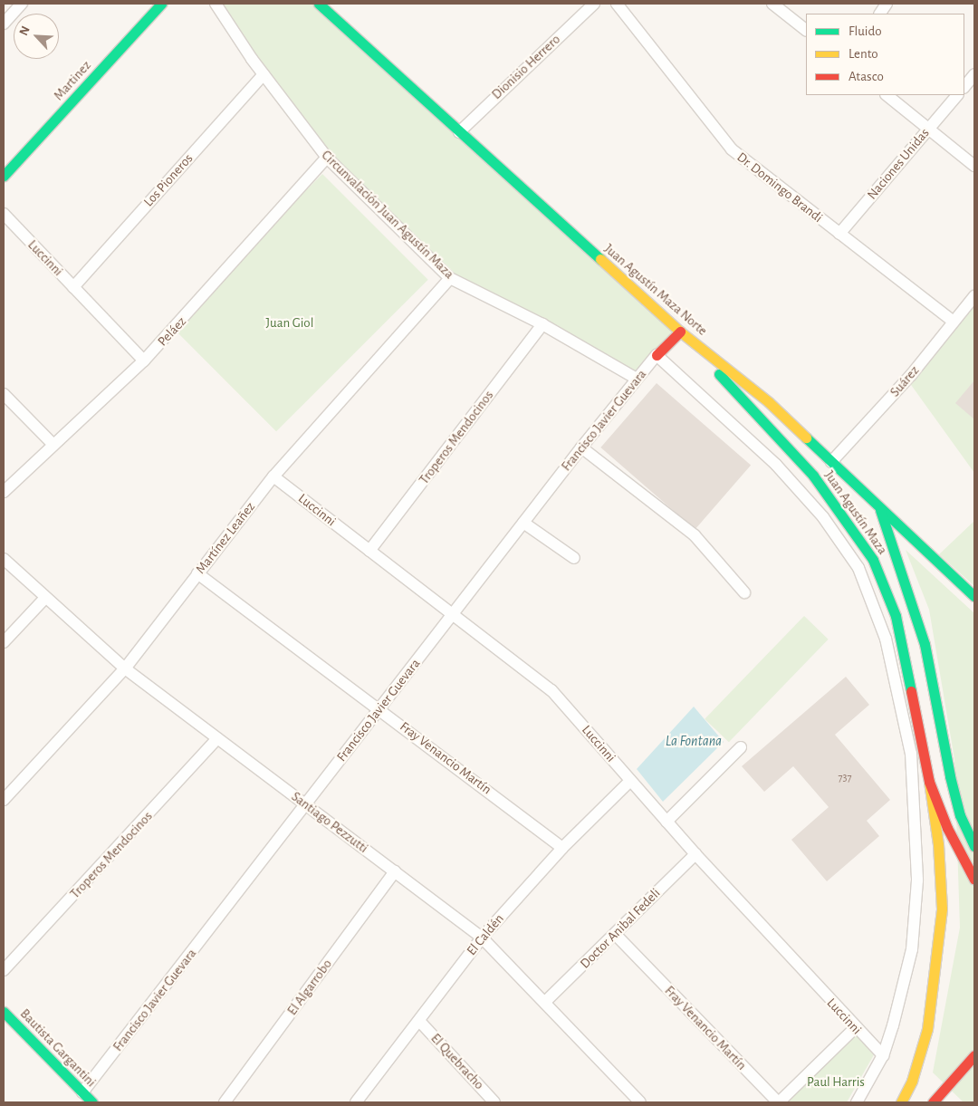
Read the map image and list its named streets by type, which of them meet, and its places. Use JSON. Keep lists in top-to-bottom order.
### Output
{
  "streets": {
    "main road": [
      "Martinez",
      "Juan Agustín Maza Norte",
      "Francisco Javier Guevara",
      "Juan Agustín Maza",
      "Bautista Gargantini"
    ],
    "street": [
      "Dionisio Herrero",
      "Naciones Unidas",
      "Los Pioneros",
      "Dr. Domingo Brandi",
      "Circunvalación Juan Agustín Maza",
      "Luccinni",
      "Peláez",
      "Suárez",
      "Troperos Mendocinos",
      "Martínez Leañez",
      "Fray Venancio Martín",
      "Santiago Pezzutti",
      "Doctor Anibal Fedeli",
      "El Caldén",
      "El Algarrobo",
      "El Quebracho"
    ]
  },
  "crossings": [
    ["Dionisio Herrero", "Juan Agustín Maza Norte"],
    ["Naciones Unidas", "Dr. Domingo Brandi"],
    ["Los Pioneros", "Circunvalación Juan Agustín Maza"],
    ["Los Pioneros", "Luccinni"],
    ["Dr. Domingo Brandi", "Suárez"],
    ["Circunvalación Juan Agustín Maza", "Peláez"],
    ["Circunvalación Juan Agustín Maza", "Francisco Javier Guevara"],
    ["Circunvalación Juan Agustín Maza", "Troperos Mendocinos"],
    ["Circunvalación Juan Agustín Maza", "Martínez Leañez"],
    ["Luccinni", "Peláez"],
    ["Luccinni", "Francisco Javier Guevara"],
    ["Luccinni", "Troperos Mendocinos"],
    ["Luccinni", "Martínez Leañez"],
    ["Luccinni", "Doctor Anibal Fedeli"],
    ["Luccinni", "El Caldén"],
    ["Juan Agustín Maza Norte", "Suárez"],
    ["Juan Agustín Maza Norte", "Francisco Javier Guevara"],
    ["Juan Agustín Maza Norte", "Juan Agustín Maza"],
    ["Francisco Javier Guevara", "Juan Agustín Maza"],
    ["Francisco Javier Guevara", "Fray Venancio Martín"],
    ["Francisco Javier Guevara", "Santiago Pezzutti"],
    ["Francisco Javier Guevara", "Bautista Gargantini"],
    ["Troperos Mendocinos", "Santiago Pezzutti"],
    ["Martínez Leañez", "Fray Venancio Martín"],
    ["Martínez Leañez", "Santiago Pezzutti"],
    ["Fray Venancio Martín", "Doctor Anibal Fedeli"],
    ["Fray Venancio Martín", "El Caldén"],
    ["Santiago Pezzutti", "Doctor Anibal Fedeli"],
    ["Santiago Pezzutti", "El Caldén"],
    ["Santiago Pezzutti", "El Algarrobo"],
    ["El Caldén", "El Quebracho"]
  ],
  "water": ["La Fontana"],
  "parks": ["Juan Giol", "Paul Harris"],
  "house_numbers": ["737"],
  "legend": ["Fluido", "Lento", "Atasco"],
  "north": "top left"
}
